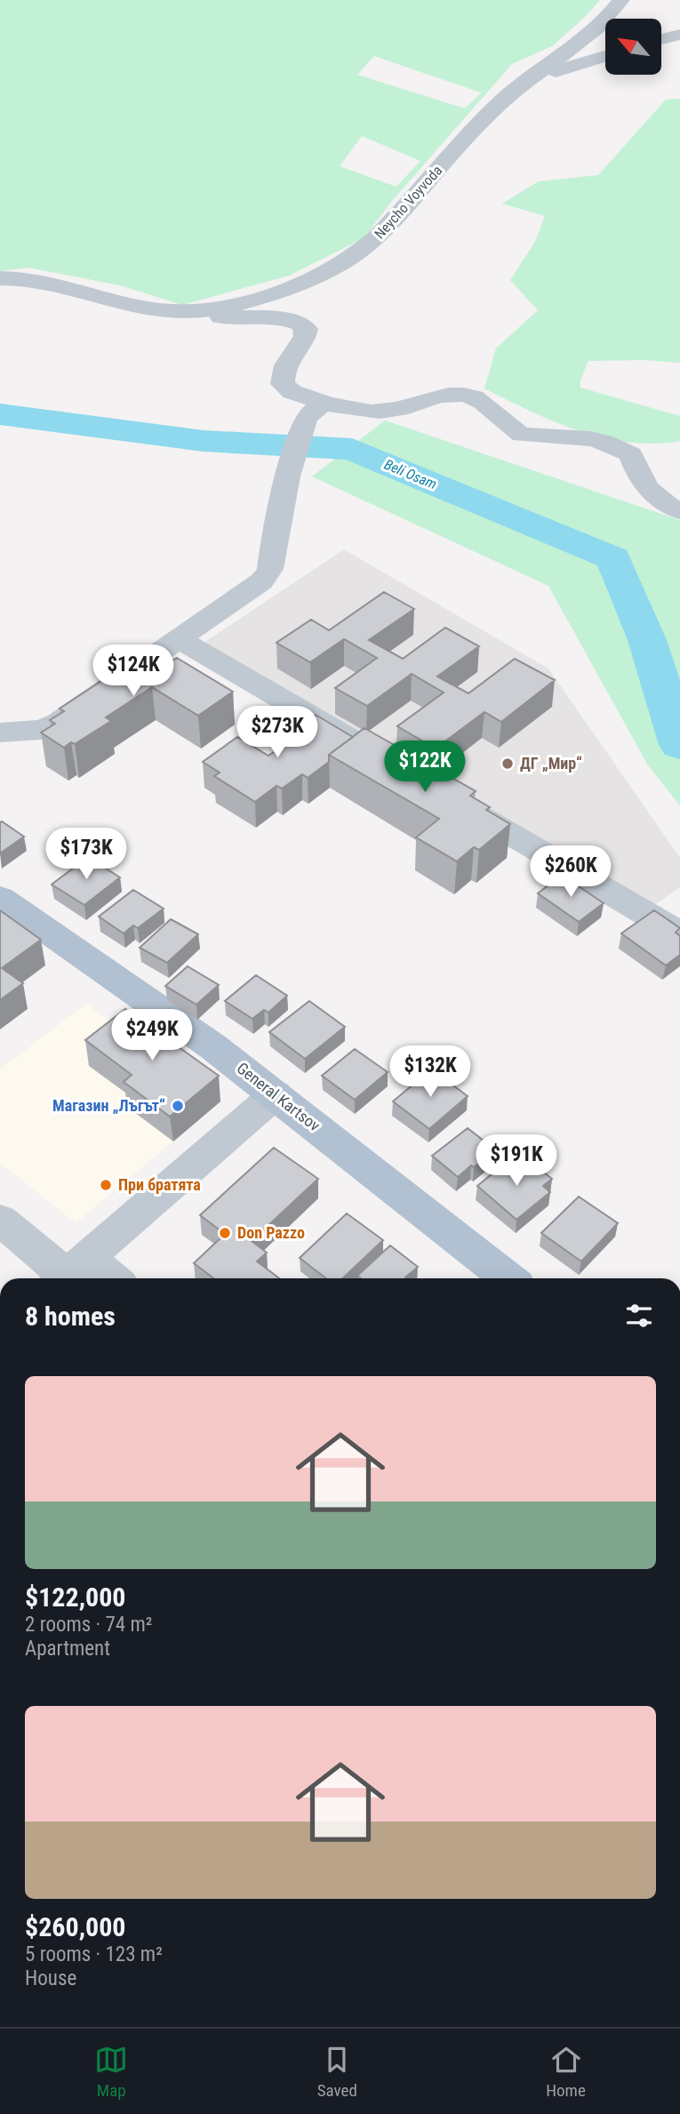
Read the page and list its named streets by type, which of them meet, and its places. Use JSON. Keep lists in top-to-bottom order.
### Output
{
  "streets": {
    "main road": ["General Kartsov"],
    "street": ["Neycho Voyvoda"]
  },
  "water": ["Beli Osam"],
  "places": [
    "ДГ „Мир“",
    "Магазин „Лъгът“",
    "При братята",
    "Don Pazzo"
  ],
  "north": "top left",
  "page": {
    "price": [
      "$124K",
      "$273K",
      "$122K",
      "$173K",
      "$260K",
      "$249K",
      "$132K",
      "$191K"
    ],
    "heading": "8 homes",
    "list": [
      {
        "name": "$122,000",
        "note": "2 rooms · 74 m² · Apartment"
      },
      {
        "name": "$260,000",
        "note": "5 rooms · 123 m² · House"
      }
    ],
    "tabs": ["Map", "Saved", "Home"]
  }
}
